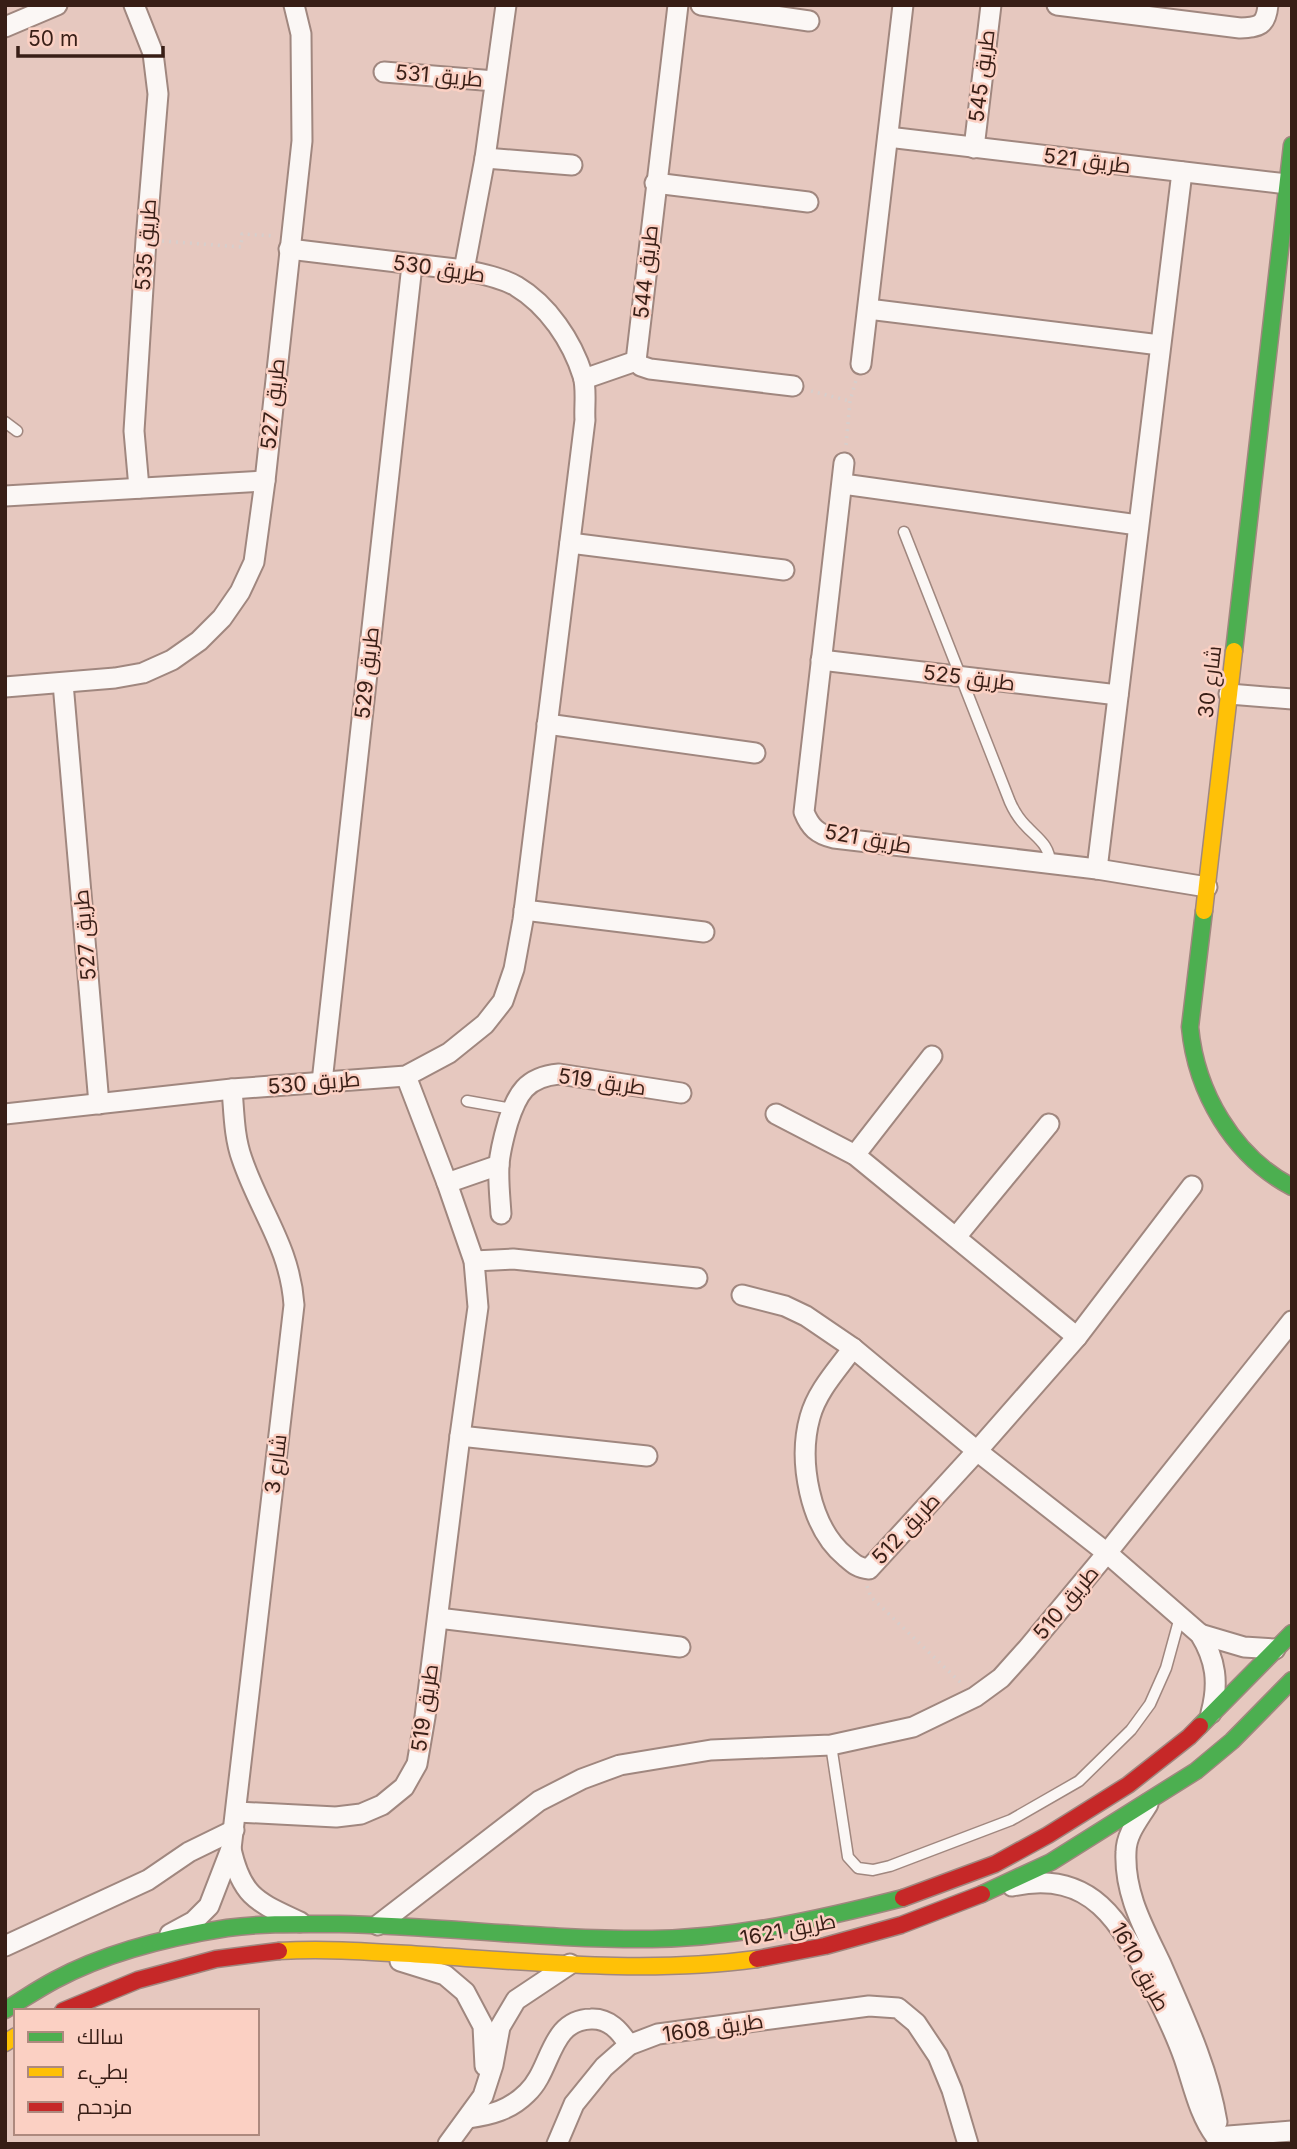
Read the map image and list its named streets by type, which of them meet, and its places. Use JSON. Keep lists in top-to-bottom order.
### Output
{
  "streets": {
    "street": [
      "طريق 531",
      "طريق 545",
      "طريق 521",
      "طريق 535",
      "طريق 530",
      "طريق 544",
      "طريق 527",
      "طريق 529",
      "طريق 525",
      "شارع 30",
      "طريق 519",
      "شارع 3",
      "طريق 512",
      "طريق 510",
      "طريق 1621",
      "طريق 1610",
      "طريق 1608"
    ]
  },
  "crossings": [
    ["طريق 531", "طريق 530"],
    ["طريق 545", "طريق 521"],
    ["طريق 521", "طريق 525"],
    ["طريق 521", "شارع 30"],
    ["طريق 530", "طريق 527"],
    ["طريق 530", "طريق 529"],
    ["طريق 530", "طريق 519"],
    ["طريق 530", "شارع 3"],
    ["طريق 519", "شارع 3"],
    ["شارع 3", "طريق 1621"],
    ["طريق 510", "طريق 1621"],
    ["طريق 1621", "طريق 1610"]
  ],
  "legend": ["سالك", "بطيء", "مزدحم"],
  "scale_bar": "50 m"
}
